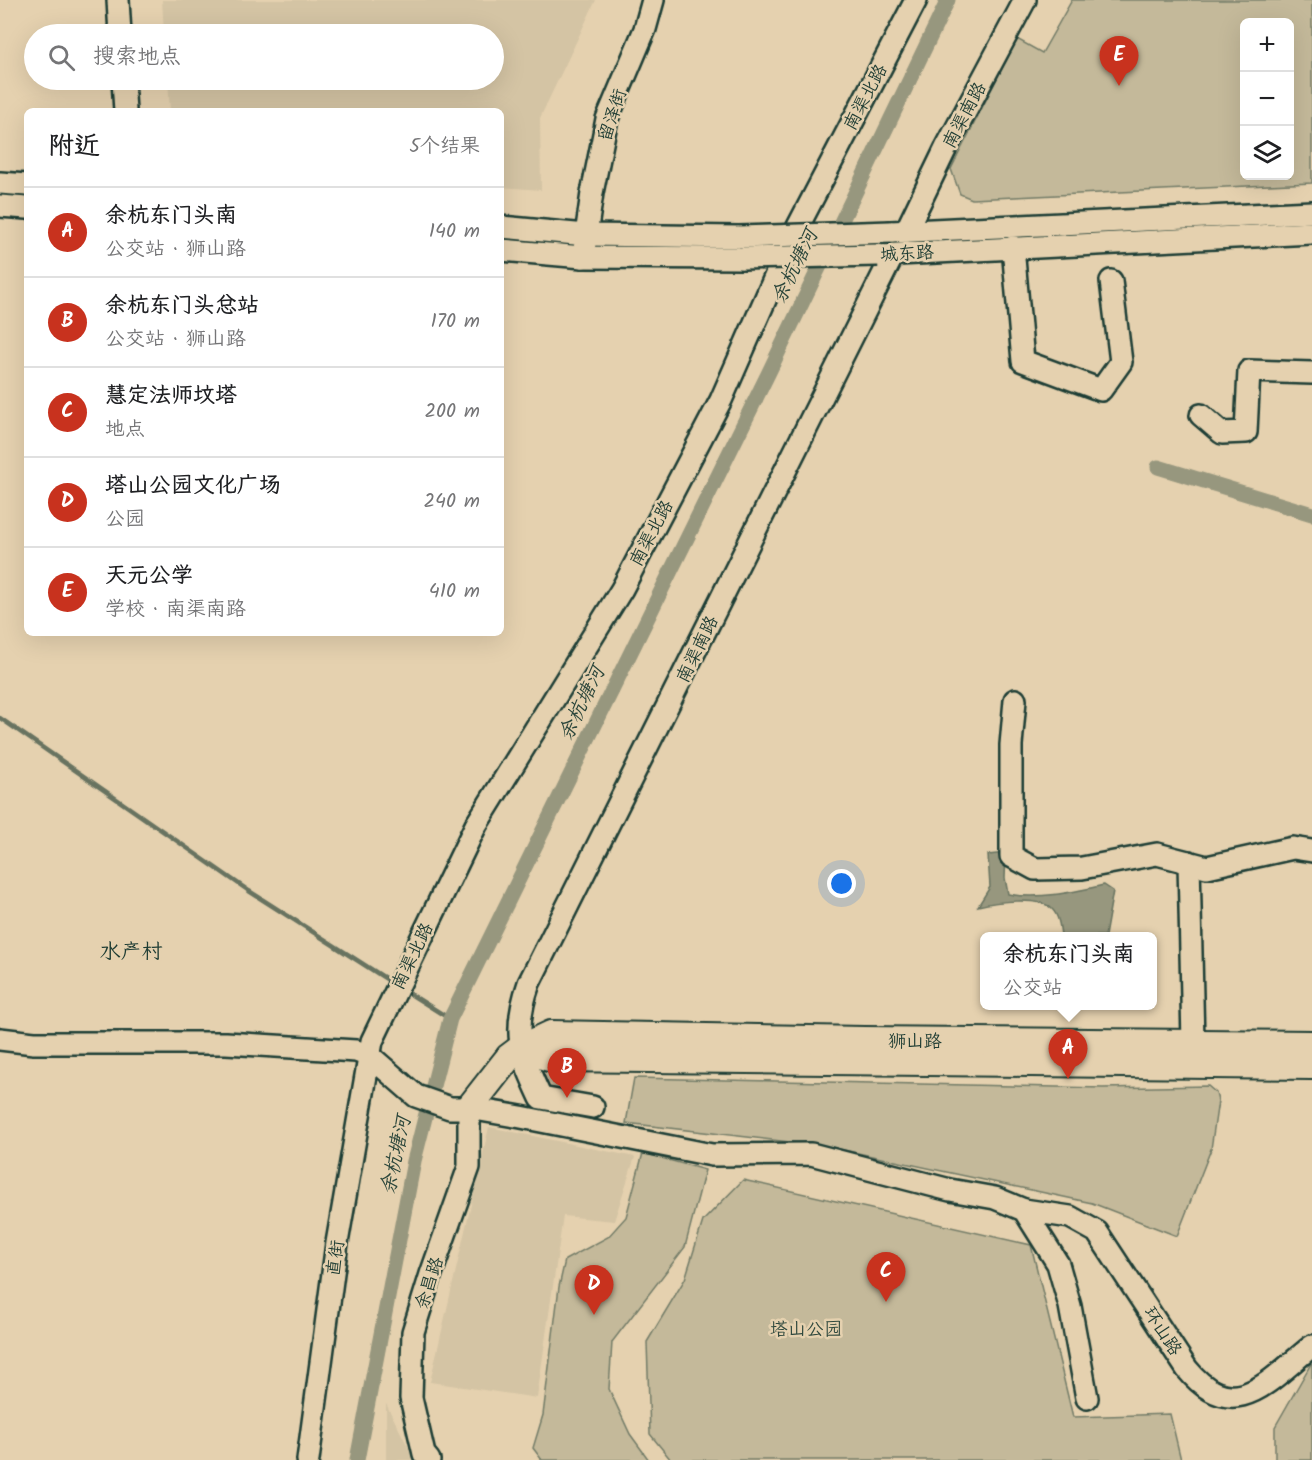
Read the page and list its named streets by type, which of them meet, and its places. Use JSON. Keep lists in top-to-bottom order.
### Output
{
  "streets": {
    "main road": ["狮山路"],
    "street": [
      "南渠北路",
      "留泽街",
      "南渠南路",
      "城东路",
      "直街",
      "余昌路",
      "环山路"
    ]
  },
  "crossings": [
    ["南渠北路", "直街"],
    ["南渠北路", "环山路"],
    ["留泽街", "城东路"],
    ["南渠南路", "城东路"],
    ["南渠南路", "狮山路"],
    ["狮山路", "余昌路"],
    ["狮山路", "环山路"],
    ["直街", "环山路"],
    ["余昌路", "环山路"]
  ],
  "districts": ["水产村"],
  "water": ["余杭塘河"],
  "parks": ["塔山公园"],
  "page": {
    "map_buttons": ["+", "−"],
    "search": "搜索地点",
    "pins": [
      "E",
      "A",
      "B",
      "C",
      "D"
    ],
    "heading": ["附近", "5个结果"],
    "list": [
      {
        "mark": "A",
        "name": "余杭东门头南",
        "note": "公交站 · 狮山路",
        "value": "140 m"
      },
      {
        "mark": "B",
        "name": "余杭东门头总站",
        "note": "公交站 · 狮山路",
        "value": "170 m"
      },
      {
        "mark": "C",
        "name": "慧定法师坟塔",
        "note": "地点",
        "value": "200 m"
      },
      {
        "mark": "D",
        "name": "塔山公园文化广场",
        "note": "公园",
        "value": "240 m"
      },
      {
        "mark": "E",
        "name": "天元公学",
        "note": "学校 · 南渠南路",
        "value": "410 m"
      }
    ],
    "popup": ["余杭东门头南", "公交站"]
  }
}
